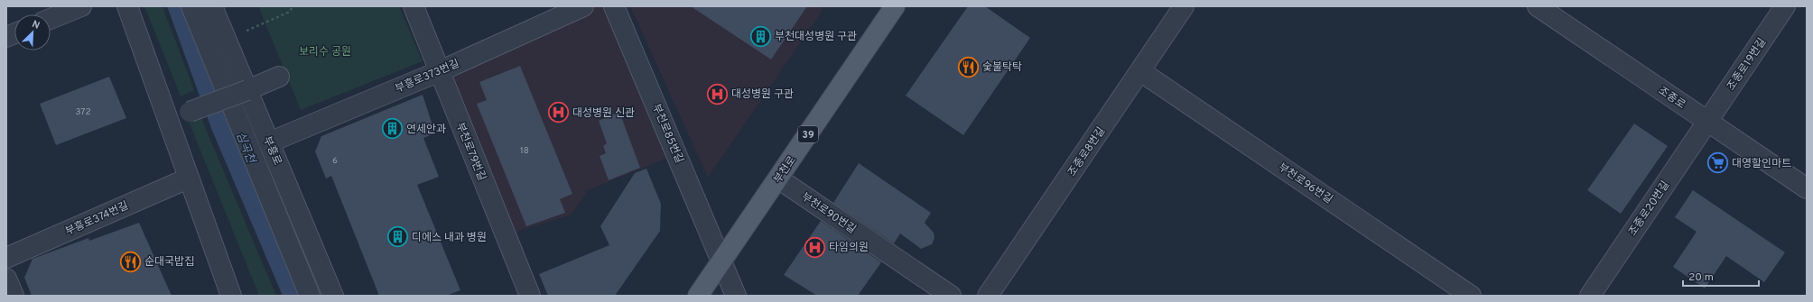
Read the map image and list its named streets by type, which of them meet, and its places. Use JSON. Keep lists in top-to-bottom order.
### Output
{
  "streets": {
    "main road": ["39", "부천로"],
    "street": [
      "조종로19번길",
      "부흥로373번길",
      "조종로",
      "부천로85번길",
      "부흥로",
      "부천로79번길",
      "조종로8번길",
      "부천로96번길",
      "조종로20번길",
      "부천로90번길",
      "부흥로374번길"
    ]
  },
  "crossings": [
    ["조종로19번길", "조종로"],
    ["조종로19번길", "조종로20번길"],
    ["부흥로373번길", "부흥로"],
    ["부흥로373번길", "부천로79번길"],
    ["조종로", "조종로20번길"],
    ["부천로85번길", "부천로"],
    ["조종로8번길", "부천로96번길"],
    ["부천로", "부천로90번길"]
  ],
  "water": ["심곡천"],
  "parks": ["보리수 공원"],
  "places": {
    "building": ["부천대성병원 구관", "연세안과", "디에스 내과 병원"],
    "restaurant": ["숯불탁탁", "순대국밥집"],
    "hospital": ["대성병원 구관", "대성병원 신관", "타임의원"],
    "supermarket": ["대영할인마트"]
  },
  "house_numbers": ["372", "18", "6"],
  "scale_bar": "20 m",
  "north": "top right"
}
